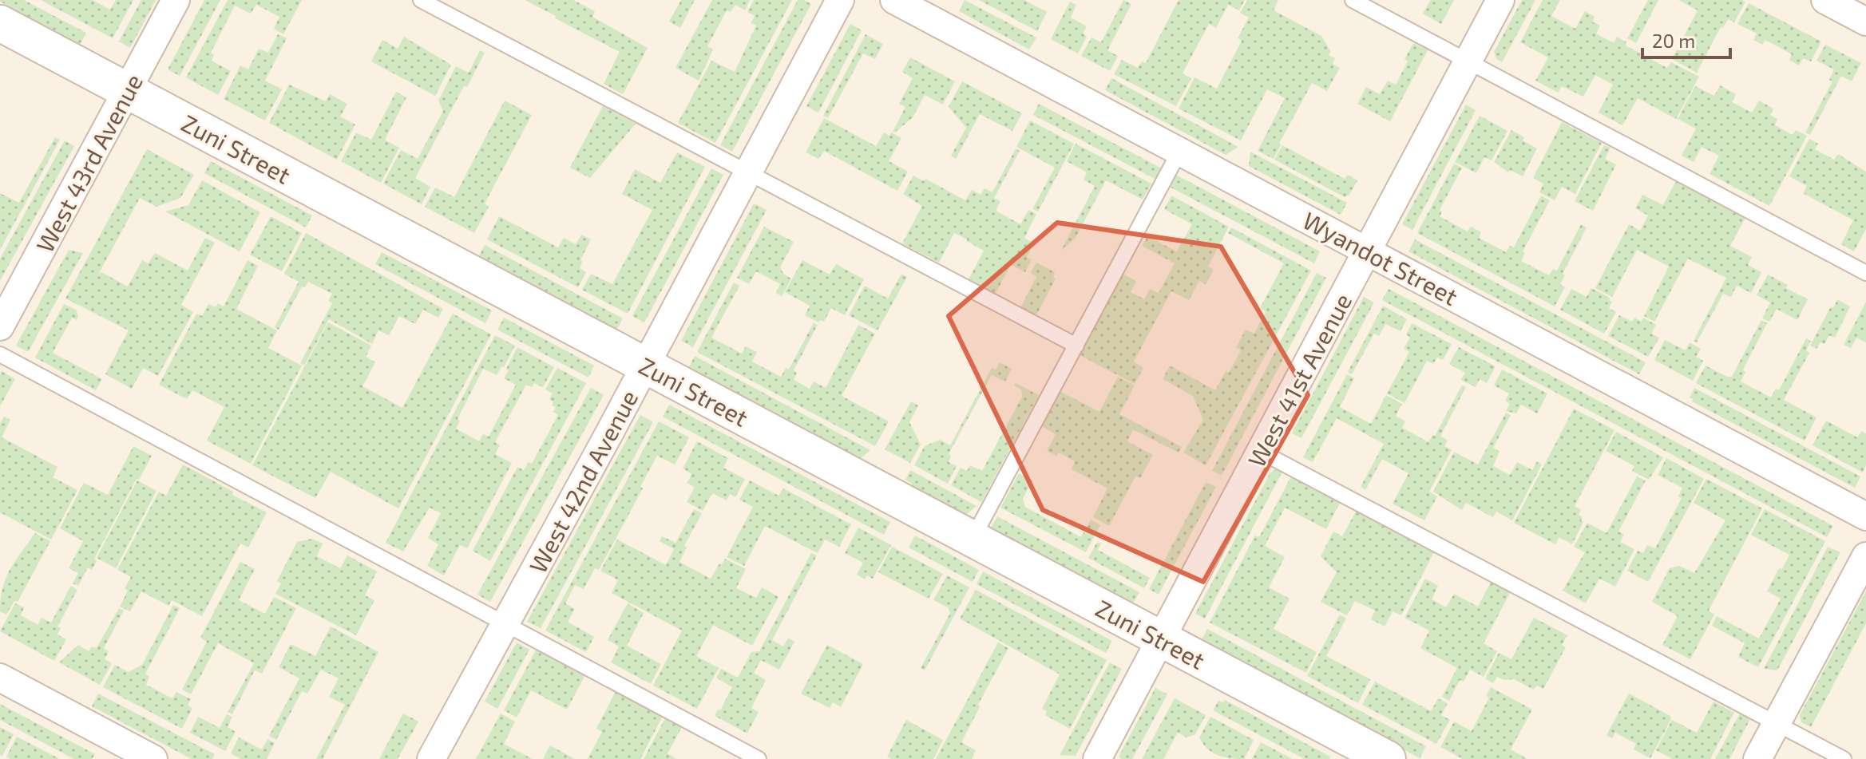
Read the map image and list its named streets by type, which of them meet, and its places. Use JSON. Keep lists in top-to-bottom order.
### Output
{
  "streets": {
    "street": [
      "Zuni Street",
      "West 43rd Avenue",
      "Wyandot Street",
      "West 41st Avenue",
      "West 42nd Avenue"
    ]
  },
  "crossings": [
    ["Zuni Street", "West 43rd Avenue"],
    ["Zuni Street", "West 41st Avenue"],
    ["Zuni Street", "West 42nd Avenue"],
    ["Wyandot Street", "West 41st Avenue"]
  ],
  "scale_bar": "20 m"
}
